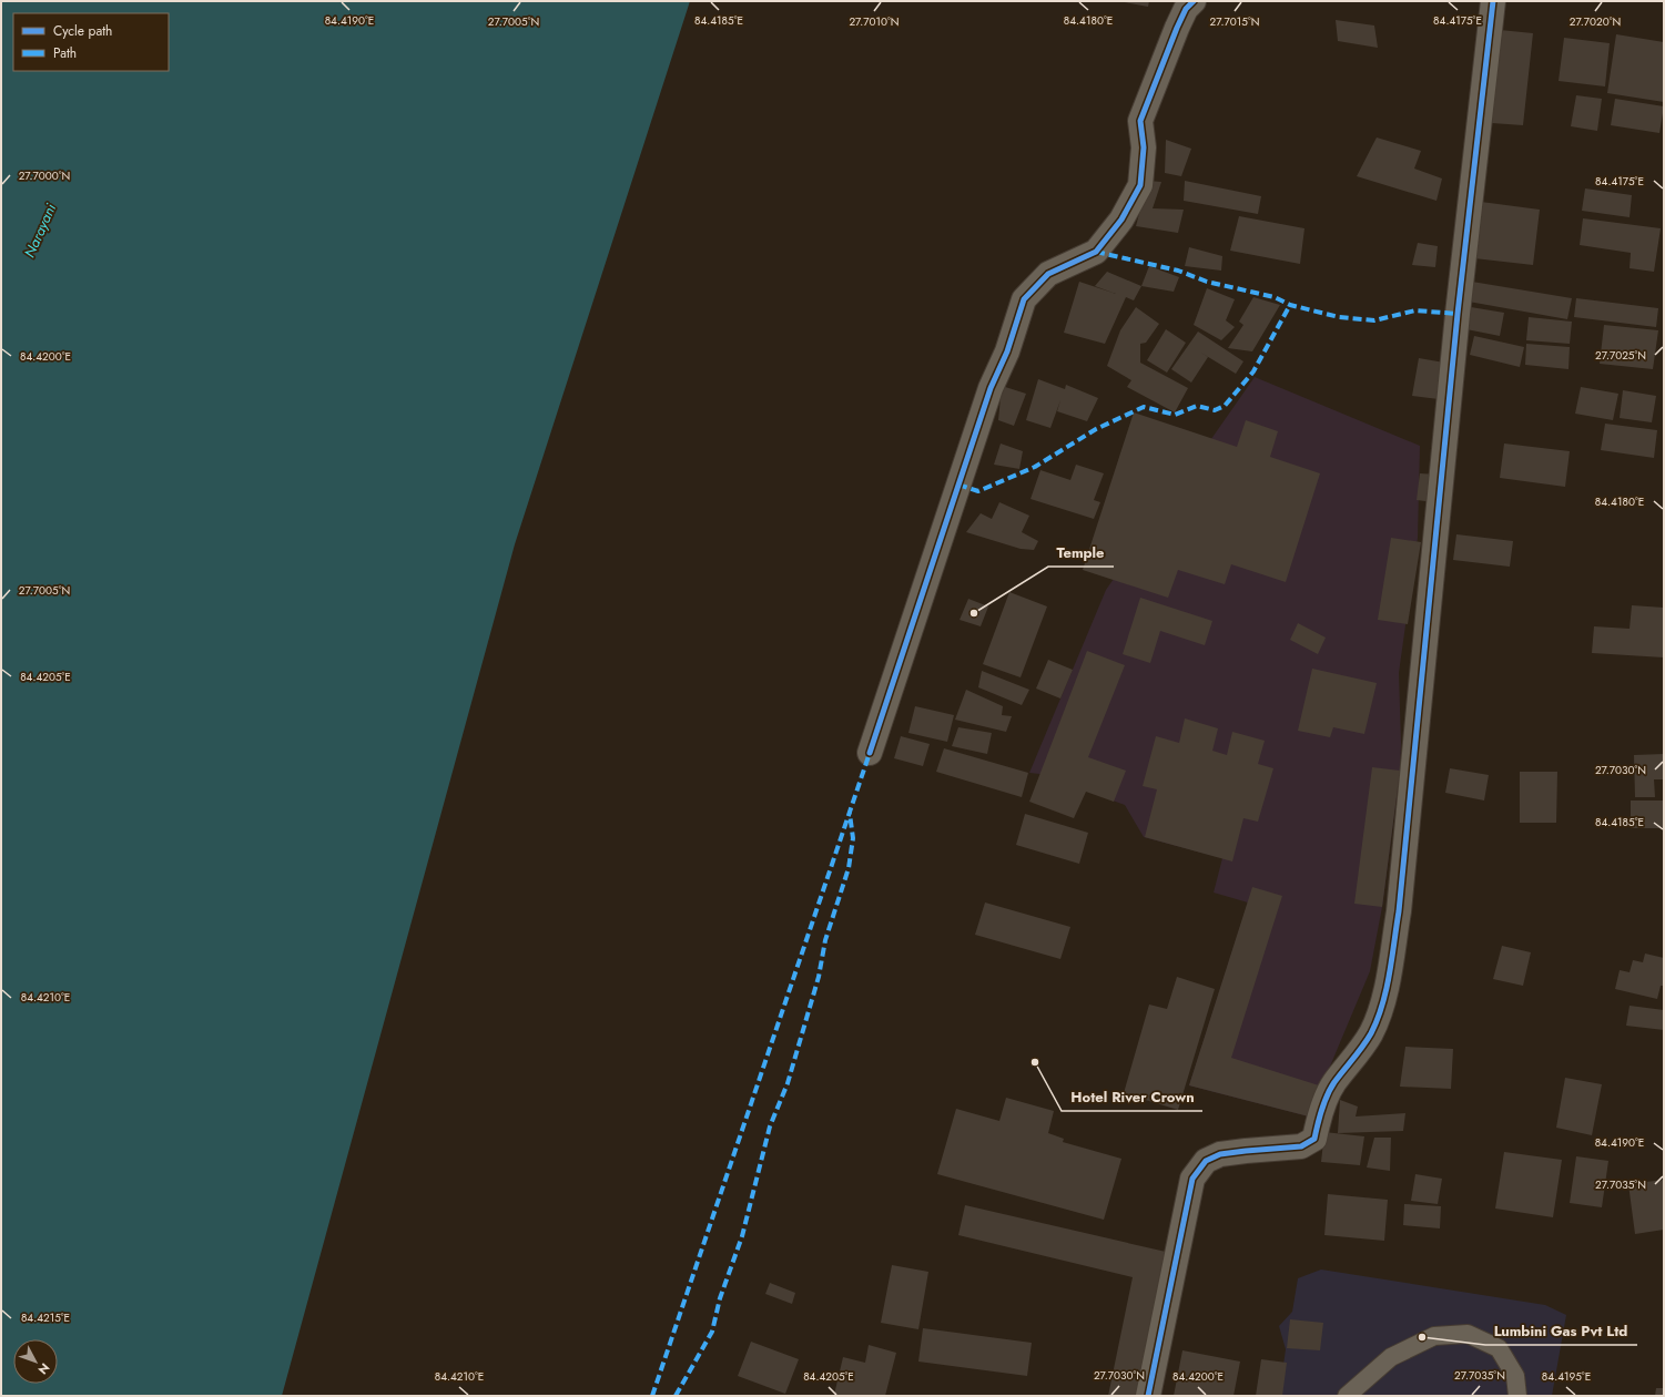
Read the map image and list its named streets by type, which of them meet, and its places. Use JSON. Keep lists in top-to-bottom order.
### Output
{
  "water": ["Narayani"],
  "places": ["Temple", "Hotel River Crown", "Lumbini Gas Pvt Ltd"],
  "legend": ["Cycle path", "Path"],
  "north": "bottom right",
  "coordinates": [
    "84.4190°E",
    "84.4185°E",
    "84.4180°E",
    "84.4175°E",
    "27.7010°N",
    "27.7015°N",
    "27.7005°N",
    "27.7020°N",
    "27.7000°N",
    "27.7025°N",
    "84.4200°E",
    "84.4205°E",
    "27.7030°N",
    "84.4210°E",
    "27.7035°N",
    "84.4215°E",
    "84.4195°E"
  ]
}
